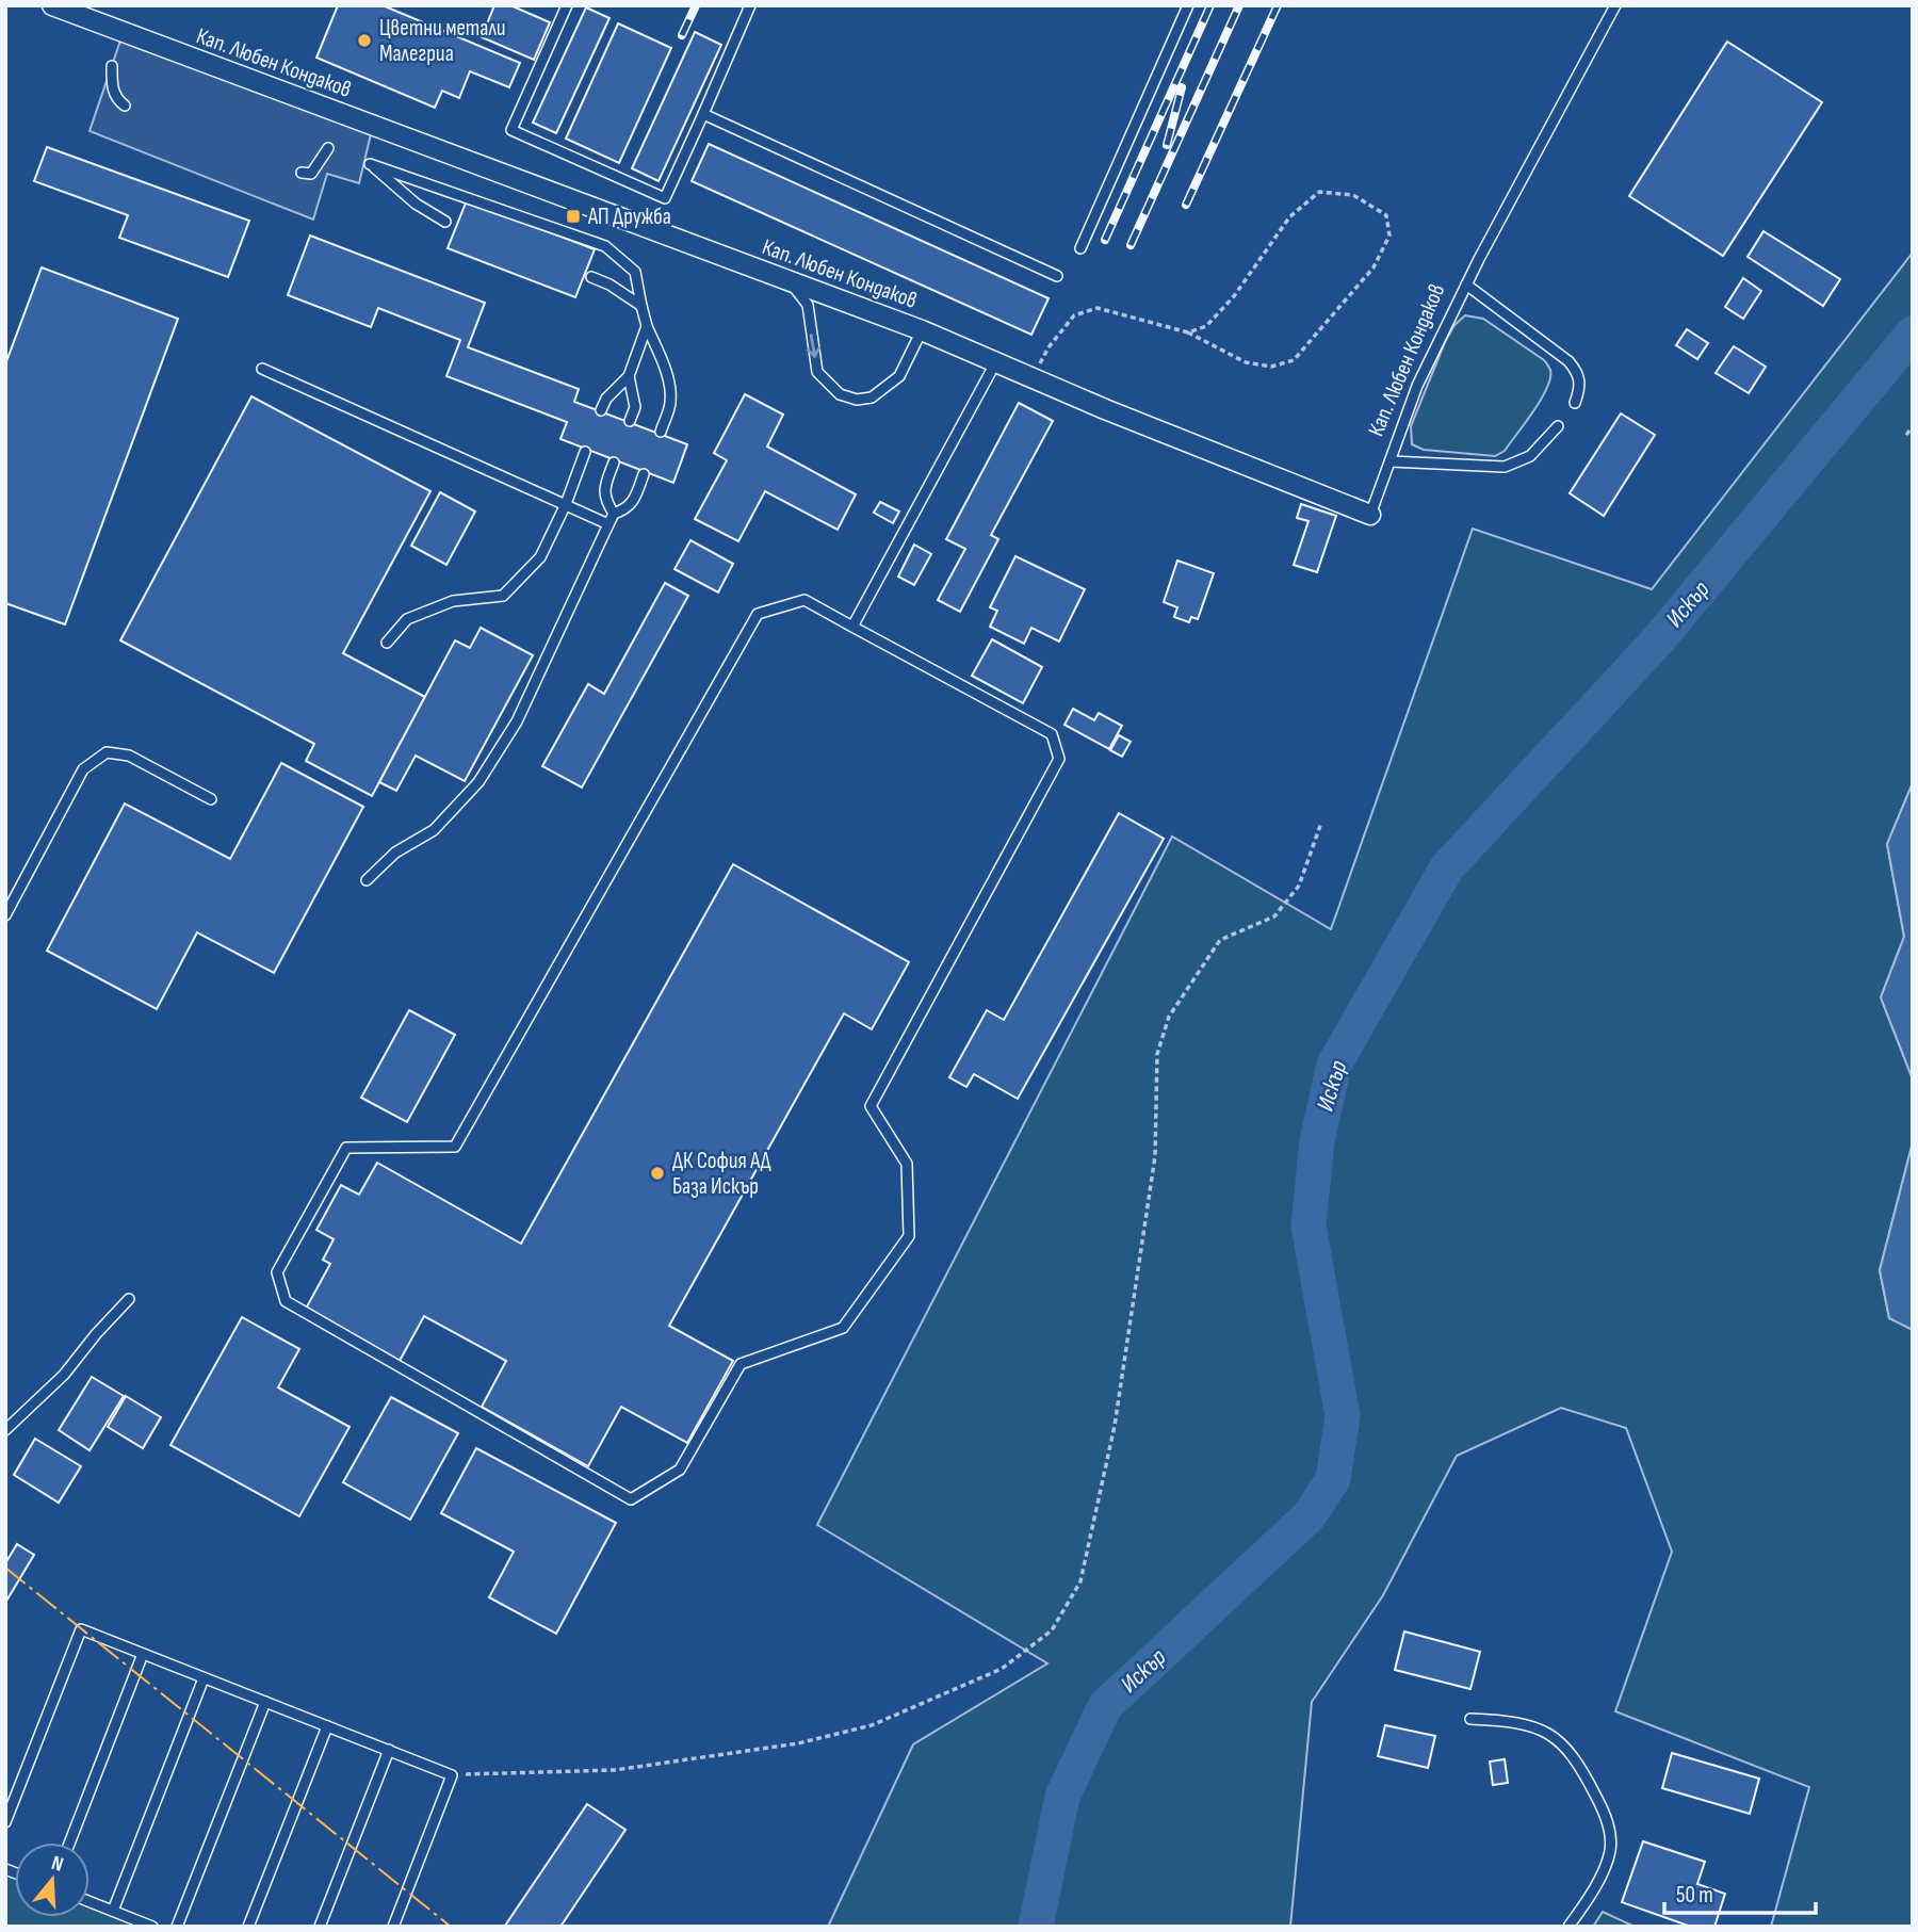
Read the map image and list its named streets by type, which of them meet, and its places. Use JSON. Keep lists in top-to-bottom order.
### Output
{
  "streets": {
    "street": ["Кап. Любен Кондаков"]
  },
  "water": ["Искър"],
  "places": {
    "other": ["Цветни метали Малегриа", "ДК София АД База Искър"],
    "transit": ["АП Дружба"]
  },
  "scale_bar": "50 m",
  "north": "top"
}
